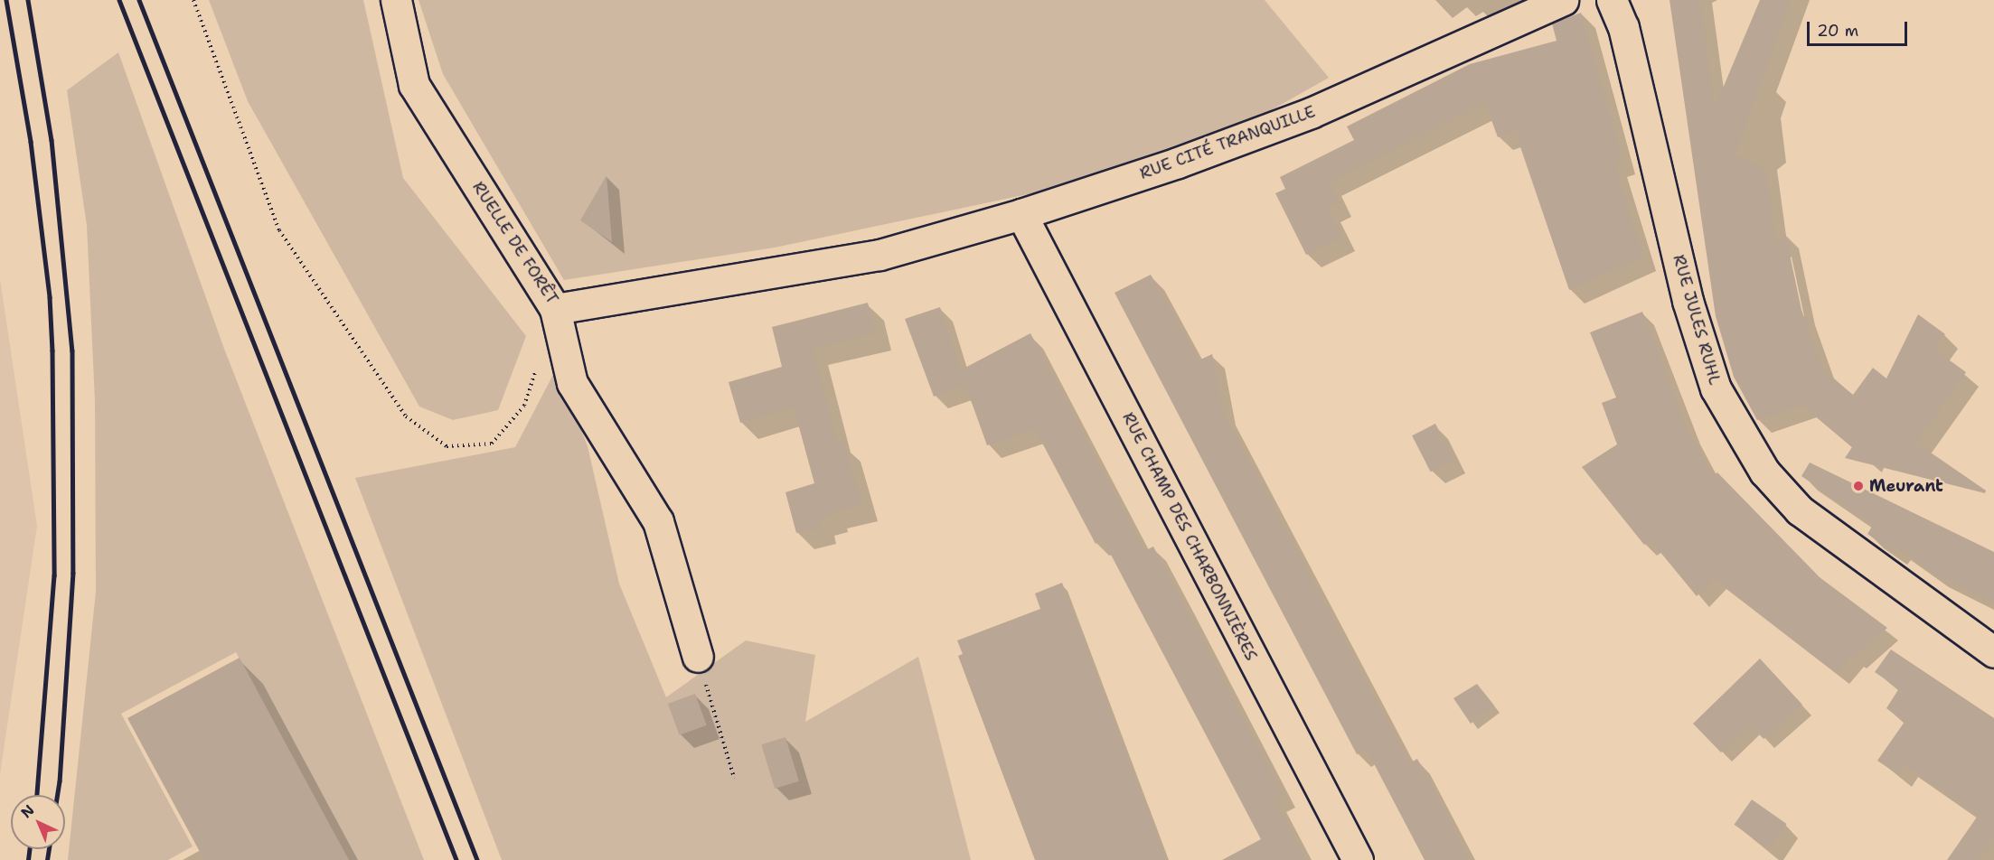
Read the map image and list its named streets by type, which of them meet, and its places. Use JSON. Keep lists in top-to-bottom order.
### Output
{
  "streets": {
    "street": [
      "RUE CITÉ TRANQUILLE",
      "RUELLE DE FORÊT",
      "RUE JULES RUHL",
      "RUE CHAMP DES CHARBONNIÈRES"
    ]
  },
  "crossings": [
    ["RUE CITÉ TRANQUILLE", "RUELLE DE FORÊT"],
    ["RUE CITÉ TRANQUILLE", "RUE CHAMP DES CHARBONNIÈRES"]
  ],
  "places": ["Meurant"],
  "scale_bar": "20 m",
  "north": "top left"
}
